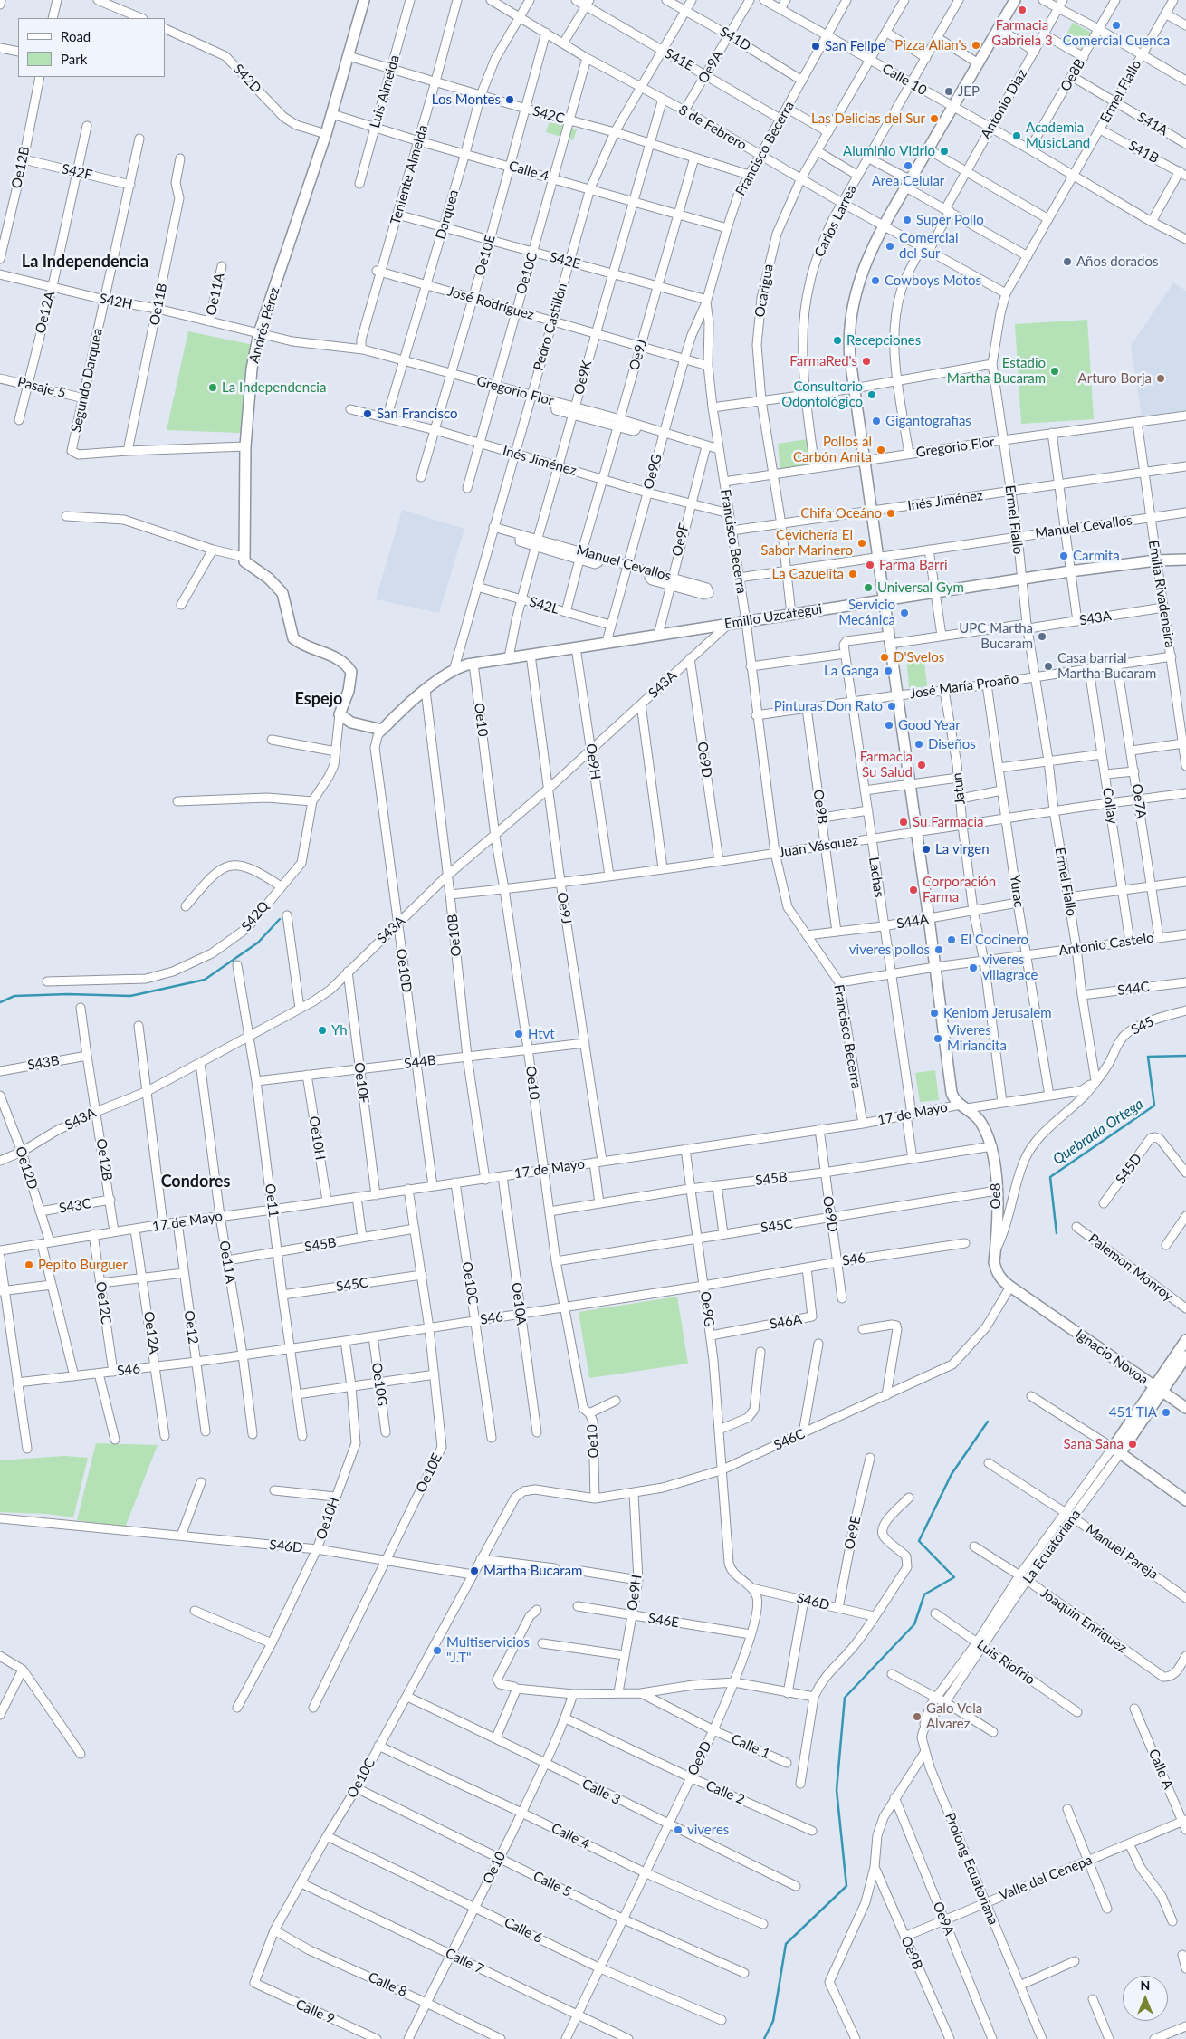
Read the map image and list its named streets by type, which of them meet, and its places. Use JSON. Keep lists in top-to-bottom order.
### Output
{
  "streets": {
    "street": [
      "S41D",
      "S41E",
      "Oe9A",
      "Oe8B",
      "S42D",
      "Calle 10",
      "Luis Almeida",
      "Ermel Fiallo",
      "Antonio Diaz",
      "S42C",
      "S41A",
      "8 de Febrero",
      "Francisco Becerra",
      "S41B",
      "Oe12B",
      "Calle 4",
      "S42F",
      "Teniente Almeida",
      "Darquea",
      "Carlos Larrea",
      "Oe10E",
      "S42E",
      "Oe10C",
      "Ocarigua",
      "Oe11A",
      "S42H",
      "José Rodríguez",
      "Oe11B",
      "Oe12A",
      "Andrés Pérez",
      "Pedro Castillón",
      "Oe9J",
      "Oe9K",
      "Segundo Darquea",
      "Pasaje 5",
      "Gregorio Flor",
      "Inés Jiménez",
      "Oe9G",
      "Manuel Cevallos",
      "Oe9F",
      "Emilia Rivadeneira",
      "S42L",
      "Emilio Uzcátegui",
      "S43A",
      "José María Proaño",
      "Oe10",
      "Oe9D",
      "Oe9H",
      "Jatun",
      "Oe7A",
      "Collay",
      "Oe9B",
      "Juan Vásquez",
      "Lachas",
      "Yurac",
      "S42Q",
      "S44A",
      "Oe10B",
      "Antonio Castelo",
      "Oe10D",
      "S44C",
      "S45",
      "S44B",
      "S43B",
      "Oe10F",
      "17 de Mayo",
      "Oe10H",
      "Oe12D",
      "S45D",
      "S45B",
      "Oe8",
      "Oe11",
      "S43C",
      "S45C",
      "S46",
      "Palemon Monroy",
      "Oe12C",
      "Oe10A",
      "S46A",
      "Oe12",
      "Ignacio Novoa",
      "Oe10G",
      "S46C",
      "Oe9E",
      "S46D",
      "La Ecuatoriana",
      "Manuel Pareja",
      "S46E",
      "Joaquin Enriquez",
      "Luis Riofrio",
      "Calle 1",
      "Calle A",
      "Calle 3",
      "Calle 2",
      "Prolong Ecuatoriana",
      "Valle del Cenepa",
      "Calle 5",
      "Calle 6",
      "Calle 7",
      "Calle 8",
      "Calle 9"
    ]
  },
  "crossings": [
    ["S41D", "Oe9A"],
    ["S41D", "Francisco Becerra"],
    ["S41D", "Pedro Castillón"],
    ["S41E", "Oe9A"],
    ["S41E", "Francisco Becerra"],
    ["S41E", "Pedro Castillón"],
    ["Oe9A", "8 de Febrero"],
    ["Oe9A", "Valle del Cenepa"],
    ["Oe8B", "Calle 10"],
    ["Oe8B", "S41A"],
    ["S42D", "Andrés Pérez"],
    ["Calle 10", "Ermel Fiallo"],
    ["Calle 10", "Antonio Diaz"],
    ["Calle 10", "Francisco Becerra"],
    ["Calle 10", "Carlos Larrea"],
    ["Calle 10", "Ocarigua"],
    ["Calle 10", "Oe8"],
    ["Luis Almeida", "S42C"],
    ["Luis Almeida", "Calle 4"],
    ["Ermel Fiallo", "S41A"],
    ["Ermel Fiallo", "8 de Febrero"],
    ["Ermel Fiallo", "S41B"],
    ["Ermel Fiallo", "Gregorio Flor"],
    ["Ermel Fiallo", "Inés Jiménez"],
    ["Ermel Fiallo", "Manuel Cevallos"],
    ["Ermel Fiallo", "Emilio Uzcátegui"],
    ["Ermel Fiallo", "S43A"],
    ["Ermel Fiallo", "José María Proaño"],
    ["Ermel Fiallo", "Juan Vásquez"],
    ["Ermel Fiallo", "Antonio Castelo"],
    ["Ermel Fiallo", "S44C"],
    ["Ermel Fiallo", "S45"],
    ["Ermel Fiallo", "17 de Mayo"],
    ["Antonio Diaz", "8 de Febrero"],
    ["S42C", "Francisco Becerra"],
    ["S42C", "Teniente Almeida"],
    ["S42C", "Darquea"],
    ["S42C", "Oe10E"],
    ["S42C", "Oe10C"],
    ["S42C", "Andrés Pérez"],
    ["S42C", "Pedro Castillón"],
    ["S42C", "Oe9J"],
    ["S42C", "Oe9K"],
    ["8 de Febrero", "Francisco Becerra"],
    ["8 de Febrero", "Darquea"],
    ["8 de Febrero", "Carlos Larrea"],
    ["8 de Febrero", "Oe10E"],
    ["8 de Febrero", "Oe10C"],
    ["8 de Febrero", "Ocarigua"],
    ["8 de Febrero", "Pedro Castillón"],
    ["8 de Febrero", "Oe9K"],
    ["8 de Febrero", "Oe8"],
    ["Francisco Becerra", "Calle 4"],
    ["Francisco Becerra", "S42E"],
    ["Francisco Becerra", "José Rodríguez"],
    ["Francisco Becerra", "Gregorio Flor"],
    ["Francisco Becerra", "Inés Jiménez"],
    ["Francisco Becerra", "Oe9G"],
    ["Francisco Becerra", "Manuel Cevallos"],
    ["Francisco Becerra", "Emilio Uzcátegui"],
    ["Francisco Becerra", "José María Proaño"],
    ["Francisco Becerra", "Juan Vásquez"],
    ["Francisco Becerra", "S44A"],
    ["Francisco Becerra", "Antonio Castelo"],
    ["Francisco Becerra", "17 de Mayo"],
    ["Oe12B", "S42F"],
    ["Oe12B", "S43A"],
    ["Oe12B", "S43B"],
    ["Oe12B", "17 de Mayo"],
    ["Oe12B", "S43C"],
    ["Calle 4", "Teniente Almeida"],
    ["Calle 4", "Darquea"],
    ["Calle 4", "Oe10E"],
    ["Calle 4", "Oe10C"],
    ["Calle 4", "Andrés Pérez"],
    ["Calle 4", "Pedro Castillón"],
    ["Calle 4", "Oe9J"],
    ["Calle 4", "Oe9K"],
    ["Calle 4", "Oe10"],
    ["Calle 4", "Oe9D"],
    ["S42F", "Oe12A"],
    ["S42F", "Segundo Darquea"],
    ["Teniente Almeida", "S42E"],
    ["Teniente Almeida", "S42H"],
    ["Teniente Almeida", "José Rodríguez"],
    ["Teniente Almeida", "Gregorio Flor"],
    ["Darquea", "S42E"],
    ["Darquea", "José Rodríguez"],
    ["Darquea", "Gregorio Flor"],
    ["Darquea", "Inés Jiménez"],
    ["Carlos Larrea", "Gregorio Flor"],
    ["Oe10E", "S42E"],
    ["Oe10E", "José Rodríguez"],
    ["Oe10E", "Gregorio Flor"],
    ["Oe10E", "Inés Jiménez"],
    ["Oe10E", "17 de Mayo"],
    ["Oe10E", "S45B"],
    ["Oe10E", "S45C"],
    ["Oe10E", "S46"],
    ["Oe10E", "S46D"],
    ["S42E", "Oe10C"],
    ["S42E", "Pedro Castillón"],
    ["S42E", "Oe9J"],
    ["S42E", "Oe9K"],
    ["S42E", "Oe9G"],
    ["Oe10C", "José Rodríguez"],
    ["Oe10C", "Gregorio Flor"],
    ["Oe10C", "Inés Jiménez"],
    ["Oe10C", "17 de Mayo"],
    ["Oe10C", "S46"],
    ["Oe10C", "S46D"],
    ["Oe10C", "Calle 3"],
    ["Oe10C", "Calle 6"],
    ["Oe10C", "Calle 7"],
    ["Oe10C", "Calle 8"],
    ["Oe10C", "Calle 9"],
    ["Ocarigua", "Gregorio Flor"],
    ["Ocarigua", "Inés Jiménez"],
    ["Ocarigua", "Manuel Cevallos"],
    ["Ocarigua", "Emilio Uzcátegui"],
    ["Oe11A", "S42H"],
    ["Oe11A", "S43A"],
    ["Oe11A", "17 de Mayo"],
    ["Oe11A", "S45B"],
    ["Oe11A", "S46"],
    ["S42H", "Oe11B"],
    ["S42H", "Oe12A"],
    ["S42H", "Andrés Pérez"],
    ["S42H", "Segundo Darquea"],
    ["S42H", "Gregorio Flor"],
    ["José Rodríguez", "Pedro Castillón"],
    ["José Rodríguez", "Oe9J"],
    ["José Rodríguez", "Oe9K"],
    ["José Rodríguez", "Oe9G"],
    ["Oe11B", "Segundo Darquea"],
    ["Oe12A", "Pasaje 5"],
    ["Oe12A", "17 de Mayo"],
    ["Oe12A", "S46"],
    ["Andrés Pérez", "Segundo Darquea"],
    ["Pedro Castillón", "Gregorio Flor"],
    ["Pedro Castillón", "Inés Jiménez"],
    ["Pedro Castillón", "Manuel Cevallos"],
    ["Pedro Castillón", "S42L"],
    ["Pedro Castillón", "Emilio Uzcátegui"],
    ["Oe9J", "Gregorio Flor"],
    ["Oe9J", "Inés Jiménez"],
    ["Oe9J", "Manuel Cevallos"],
    ["Oe9J", "S42L"],
    ["Oe9J", "Emilio Uzcátegui"],
    ["Oe9J", "S43A"],
    ["Oe9J", "Juan Vásquez"],
    ["Oe9J", "S44B"],
    ["Oe9J", "17 de Mayo"],
    ["Oe9J", "S45B"],
    ["Oe9K", "Gregorio Flor"],
    ["Oe9K", "Inés Jiménez"],
    ["Oe9K", "Manuel Cevallos"],
    ["Oe9K", "S42L"],
    ["Oe9K", "Emilio Uzcátegui"],
    ["Segundo Darquea", "Pasaje 5"],
    ["Gregorio Flor", "Oe9G"],
    ["Gregorio Flor", "Oe9F"],
    ["Gregorio Flor", "Emilia Rivadeneira"],
    ["Gregorio Flor", "Oe8"],
    ["Inés Jiménez", "Oe9G"],
    ["Inés Jiménez", "Oe9F"],
    ["Inés Jiménez", "Emilia Rivadeneira"],
    ["Inés Jiménez", "Oe8"],
    ["Oe9G", "Manuel Cevallos"],
    ["Oe9G", "S42L"],
    ["Oe9G", "Emilio Uzcátegui"],
    ["Oe9G", "17 de Mayo"],
    ["Oe9G", "S45B"],
    ["Oe9G", "S45C"],
    ["Oe9G", "S46"],
    ["Oe9G", "S46A"],
    ["Oe9G", "S46C"],
    ["Manuel Cevallos", "Oe9F"],
    ["Manuel Cevallos", "Emilia Rivadeneira"],
    ["Manuel Cevallos", "Oe8"],
    ["Oe9F", "Emilio Uzcátegui"],
    ["Emilia Rivadeneira", "Emilio Uzcátegui"],
    ["Emilia Rivadeneira", "S43A"],
    ["Emilia Rivadeneira", "José María Proaño"],
    ["Emilio Uzcátegui", "S43A"],
    ["Emilio Uzcátegui", "Oe10"],
    ["Emilio Uzcátegui", "Oe9H"],
    ["Emilio Uzcátegui", "Oe10B"],
    ["Emilio Uzcátegui", "Oe10D"],
    ["Emilio Uzcátegui", "Oe8"],
    ["S43A", "Oe10"],
    ["S43A", "Oe9D"],
    ["S43A", "Oe9H"],
    ["S43A", "Lachas"],
    ["S43A", "Oe10B"],
    ["S43A", "Oe10D"],
    ["S43A", "Oe10F"],
    ["S43A", "Oe12D"],
    ["S43A", "Oe8"],
    ["S43A", "Oe11"],
    ["José María Proaño", "Jatun"],
    ["José María Proaño", "Oe7A"],
    ["José María Proaño", "Collay"],
    ["José María Proaño", "Oe9B"],
    ["José María Proaño", "Lachas"],
    ["José María Proaño", "Yurac"],
    ["José María Proaño", "Oe8"],
    ["Oe10", "Juan Vásquez"],
    ["Oe10", "S44B"],
    ["Oe10", "17 de Mayo"],
    ["Oe10", "S45B"],
    ["Oe10", "S45C"],
    ["Oe10", "S46"],
    ["Oe10", "S46C"],
    ["Oe10", "Calle 3"],
    ["Oe10", "Calle 2"],
    ["Oe10", "Calle 5"],
    ["Oe10", "Calle 6"],
    ["Oe10", "Calle 7"],
    ["Oe10", "Calle 8"],
    ["Oe9D", "Juan Vásquez"],
    ["Oe9D", "17 de Mayo"],
    ["Oe9D", "S45B"],
    ["Oe9D", "S45C"],
    ["Oe9D", "S46"],
    ["Oe9D", "S46D"],
    ["Oe9D", "S46E"],
    ["Oe9D", "Calle 1"],
    ["Oe9D", "Calle 3"],
    ["Oe9D", "Calle 2"],
    ["Oe9D", "Calle 5"],
    ["Oe9D", "Calle 6"],
    ["Oe9D", "Calle 7"],
    ["Oe9H", "Juan Vásquez"],
    ["Oe9H", "S46C"],
    ["Oe9H", "S46E"],
    ["Jatun", "Juan Vásquez"],
    ["Jatun", "S44A"],
    ["Jatun", "Antonio Castelo"],
    ["Jatun", "17 de Mayo"],
    ["Oe7A", "Juan Vásquez"],
    ["Oe7A", "Antonio Castelo"],
    ["Collay", "Juan Vásquez"],
    ["Collay", "Antonio Castelo"],
    ["Oe9B", "Juan Vásquez"],
    ["Oe9B", "S44A"],
    ["Oe9B", "Valle del Cenepa"],
    ["Juan Vásquez", "Lachas"],
    ["Juan Vásquez", "Yurac"],
    ["Juan Vásquez", "Oe10B"],
    ["Juan Vásquez", "Oe8"],
    ["Lachas", "S44A"],
    ["Lachas", "Antonio Castelo"],
    ["Lachas", "17 de Mayo"],
    ["Lachas", "S45B"],
    ["Yurac", "S44A"],
    ["Yurac", "Antonio Castelo"],
    ["Yurac", "17 de Mayo"],
    ["S44A", "Oe8"],
    ["Oe10B", "S44B"],
    ["Oe10B", "17 de Mayo"],
    ["Antonio Castelo", "Oe8"],
    ["Oe10D", "S44B"],
    ["Oe10D", "17 de Mayo"],
    ["S45", "17 de Mayo"],
    ["S45", "Oe8"],
    ["S44B", "Oe10F"],
    ["S44B", "Oe10H"],
    ["S44B", "Oe11"],
    ["Oe10F", "17 de Mayo"],
    ["17 de Mayo", "Oe10H"],
    ["17 de Mayo", "Oe12D"],
    ["17 de Mayo", "Oe8"],
    ["17 de Mayo", "Oe11"],
    ["17 de Mayo", "Oe12C"],
    ["17 de Mayo", "Oe10A"],
    ["17 de Mayo", "Oe12"],
    ["Oe10H", "S46"],
    ["Oe10H", "S46D"],
    ["Oe12D", "S43C"],
    ["Oe12D", "S46"],
    ["S45B", "Oe8"],
    ["S45B", "Oe11"],
    ["Oe8", "S45C"],
    ["Oe8", "Ignacio Novoa"],
    ["Oe8", "S46C"],
    ["Oe11", "S45C"],
    ["Oe11", "S46"],
    ["S46", "Oe12C"],
    ["S46", "Oe10A"],
    ["S46", "S46A"],
    ["S46", "Oe12"],
    ["S46", "Oe10G"],
    ["Ignacio Novoa", "S46C"],
    ["Ignacio Novoa", "La Ecuatoriana"],
    ["Oe9E", "S46D"],
    ["La Ecuatoriana", "Manuel Pareja"],
    ["La Ecuatoriana", "Joaquin Enriquez"],
    ["La Ecuatoriana", "Luis Riofrio"],
    ["Calle A", "Valle del Cenepa"],
    ["Prolong Ecuatoriana", "Valle del Cenepa"]
  ],
  "districts": ["La Independencia", "Espejo", "Condores"],
  "water": ["Quebrada Ortega"],
  "places": [
    "Farmacia Gabriela 3",
    "Comercial Cuenca",
    "Pizza Alian's",
    "San Felipe",
    "JEP",
    "Los Montes",
    "Las Delicias del Sur",
    "Academia MusicLand",
    "Aluminio Vidrio",
    "Area Celular",
    "Super Pollo",
    "Comercial del Sur",
    "Años dorados",
    "Cowboys Motos",
    "Recepciones",
    "FarmaRed's",
    "Estadio Martha Bucaram",
    "Arturo Borja",
    "La Independencia",
    "Consultorio Odontológico",
    "San Francisco",
    "Gigantografias",
    "Pollos al Carbón Anita",
    "Chifa Oceáno",
    "Cevichería El Sabor Marinero",
    "Carmita",
    "Farma Barri",
    "La Cazuelita",
    "Universal Gym",
    "Servicio Mecánica",
    "UPC Martha Bucaram",
    "D'Svelos",
    "Casa barrial Martha Bucaram",
    "La Ganga",
    "Pinturas Don Rato",
    "Good Year",
    "Diseños",
    "Farmacia Su Salud",
    "Su Farmacia",
    "La virgen",
    "Corporación Farma",
    "El Cocinero",
    "viveres pollos",
    "viveres villagrace",
    "Keniom Jerusalem",
    "Yh",
    "Htvt",
    "Viveres Miriancita",
    "Pepito Burguer",
    "451 TIA",
    "Sana Sana",
    "Martha Bucaram",
    "Multiservicios \"J.T\"",
    "Galo Vela Alvarez",
    "viveres"
  ],
  "legend": ["Road", "Park"],
  "north": "top"
}
